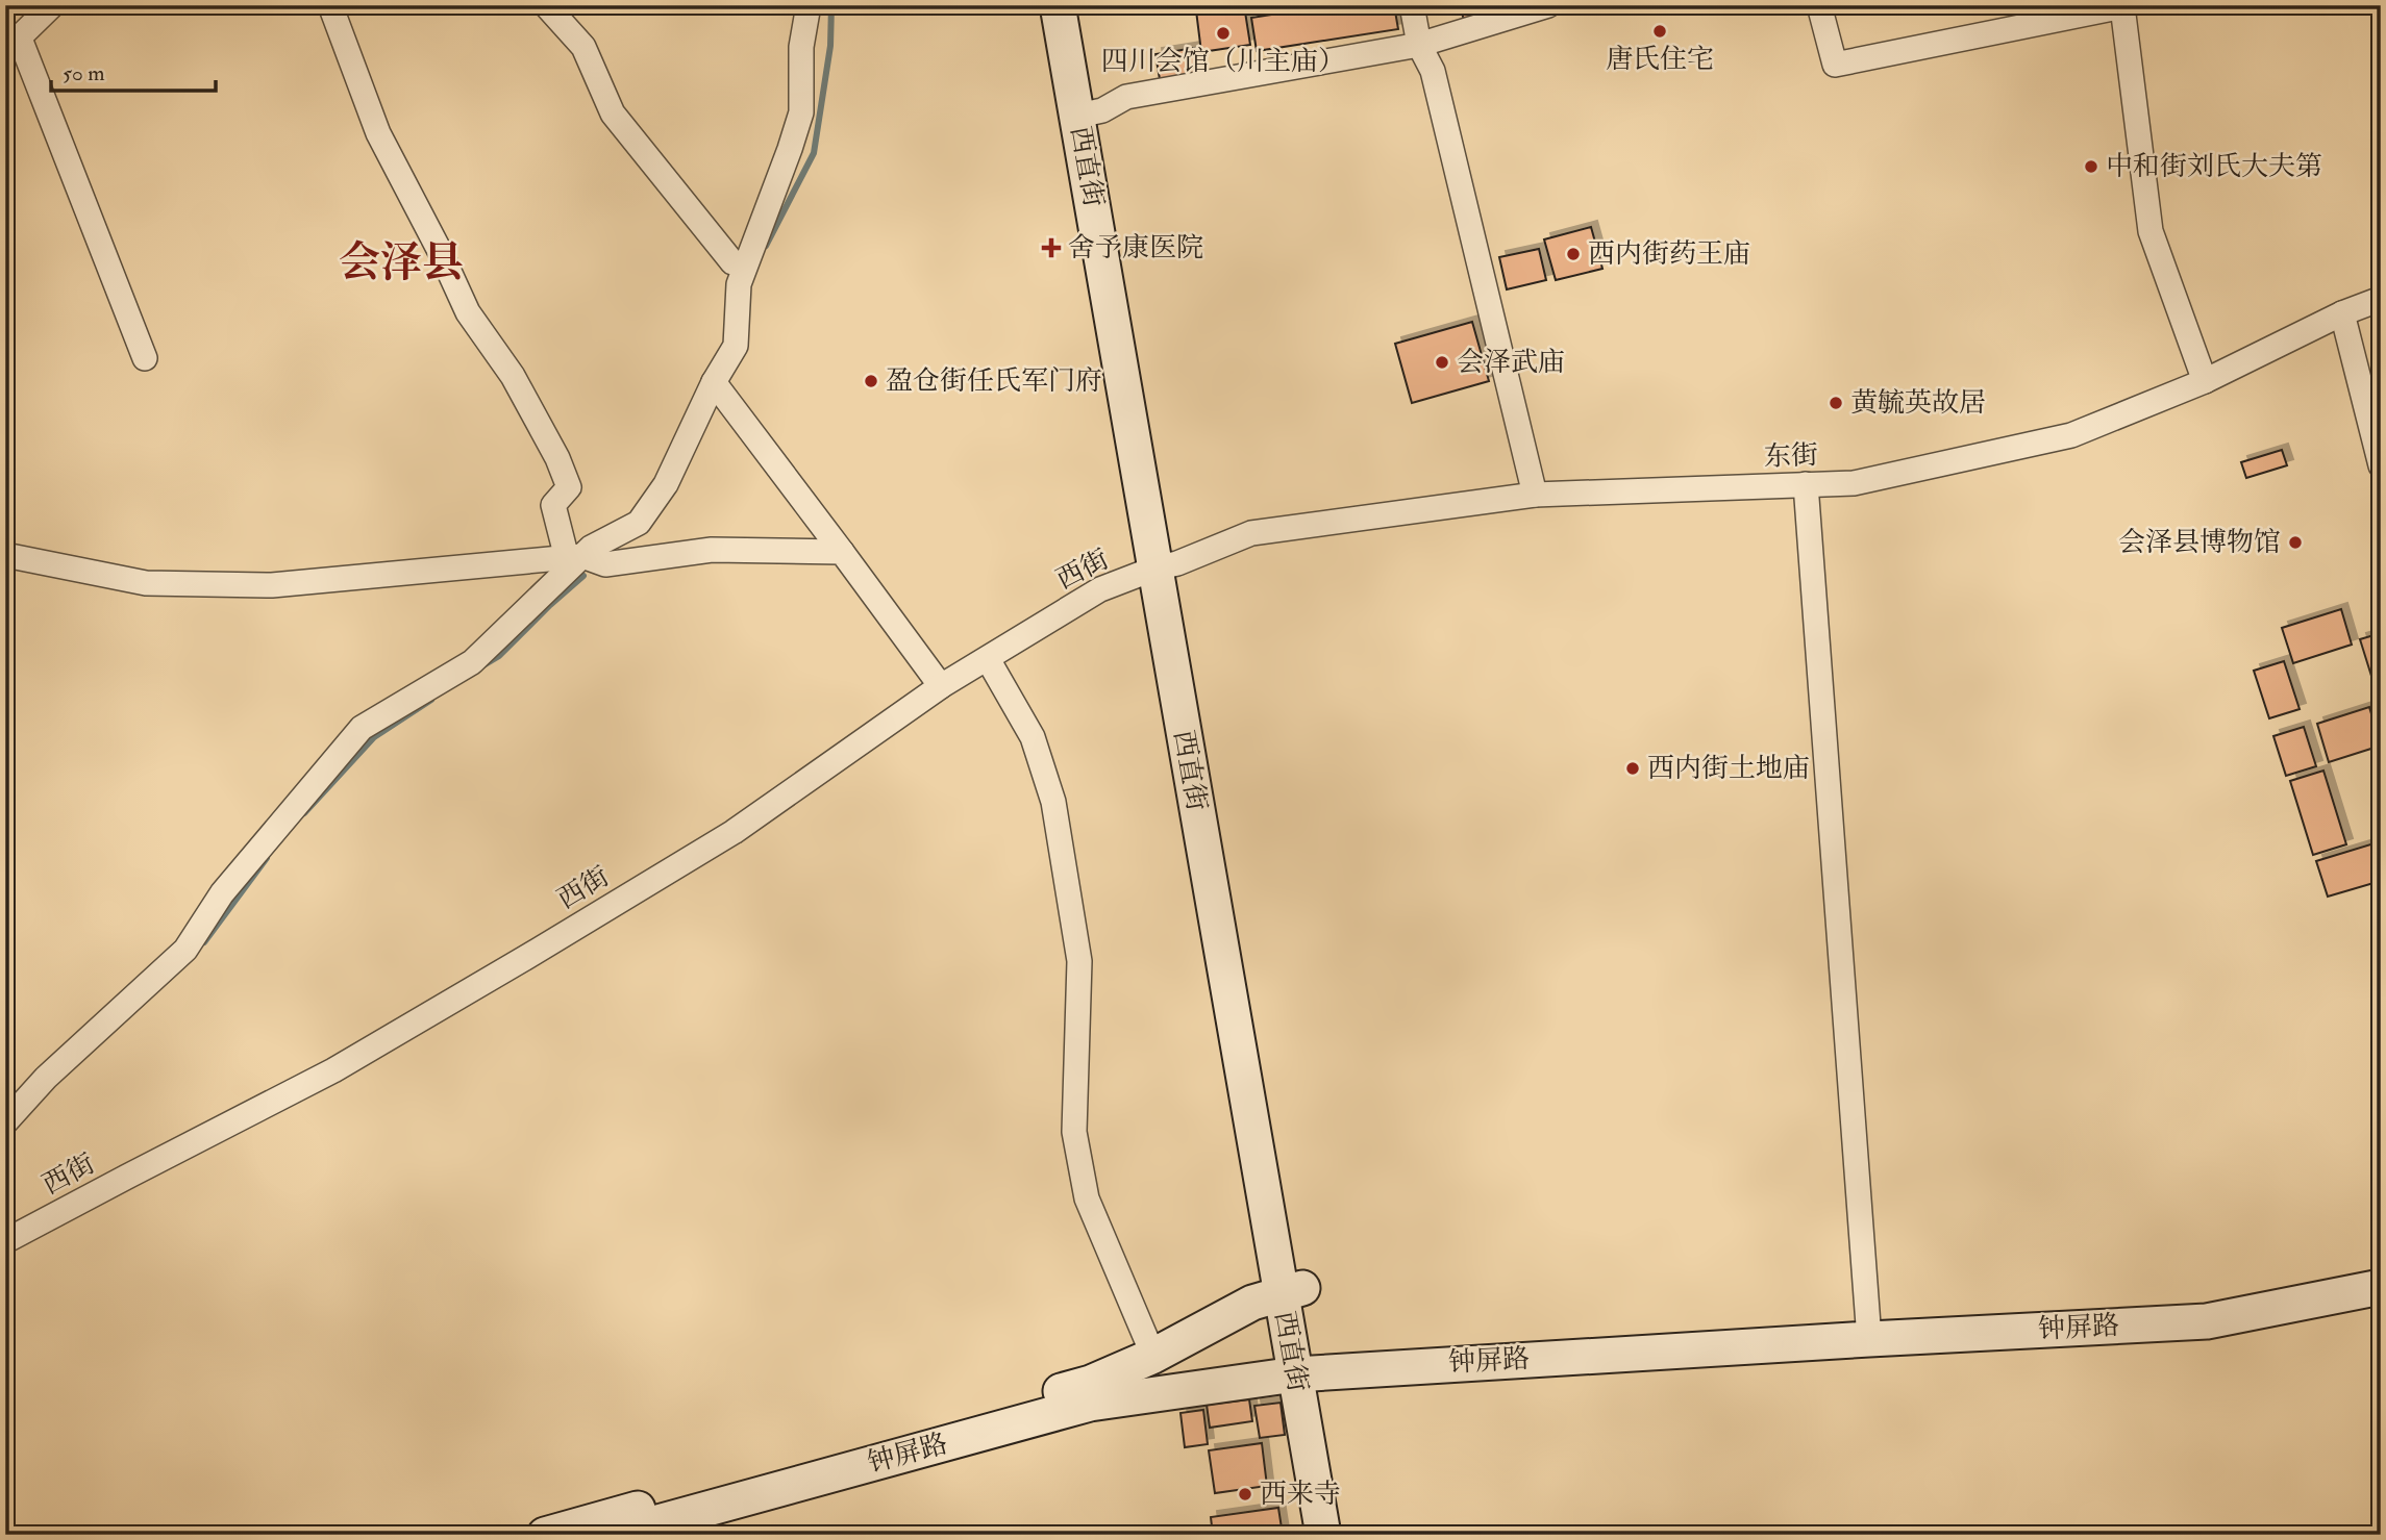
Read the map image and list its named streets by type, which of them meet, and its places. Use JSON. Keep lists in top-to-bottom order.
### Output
{
  "streets": {
    "street": [
      "西直街",
      "东街",
      "西街",
      "钟屏路"
    ]
  },
  "crossings": [
    ["西直街", "东街"],
    ["西直街", "西街"],
    ["西直街", "钟屏路"],
    ["东街", "西街"]
  ],
  "districts": ["会泽县"],
  "places": {
    "other": [
      "唐氏住宅",
      "四川会馆（川主庙）",
      "中和街刘氏大夫第",
      "西内街药王庙",
      "会泽武庙",
      "盈仓街任氏军门府",
      "黄毓英故居",
      "会泽县博物馆",
      "西内街土地庙",
      "西来寺"
    ],
    "health": ["舍予康医院"]
  },
  "scale_bar": "50 m"
}
